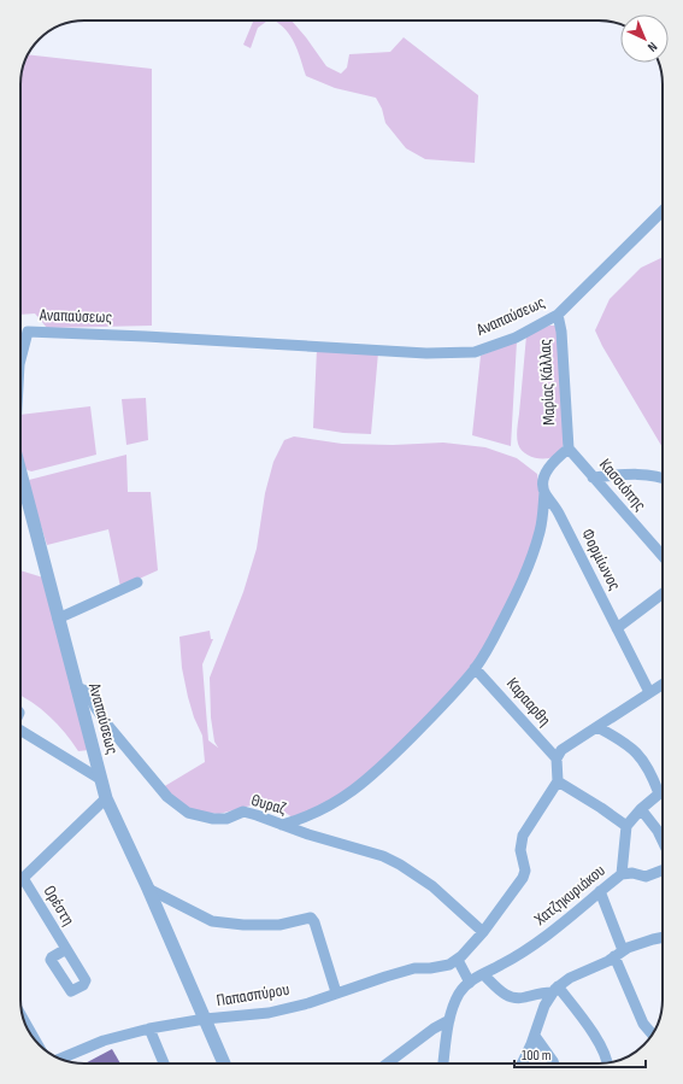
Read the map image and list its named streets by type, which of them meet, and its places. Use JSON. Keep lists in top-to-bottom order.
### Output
{
  "streets": {
    "street": [
      "Αναπαύσεως",
      "Μαρίας Κάλλας",
      "Κασσιόπης",
      "Φορμίωνος",
      "Καρααρθη",
      "Θυραζ",
      "Χατζηκυριάκου",
      "Ορέστη",
      "Παπασπύρου"
    ]
  },
  "crossings": [
    ["Αναπαύσεως", "Μαρίας Κάλλας"],
    ["Αναπαύσεως", "Θυραζ"],
    ["Αναπαύσεως", "Παπασπύρου"],
    ["Μαρίας Κάλλας", "Κασσιόπης"]
  ],
  "scale_bar": "100 m",
  "north": "bottom right"
}
